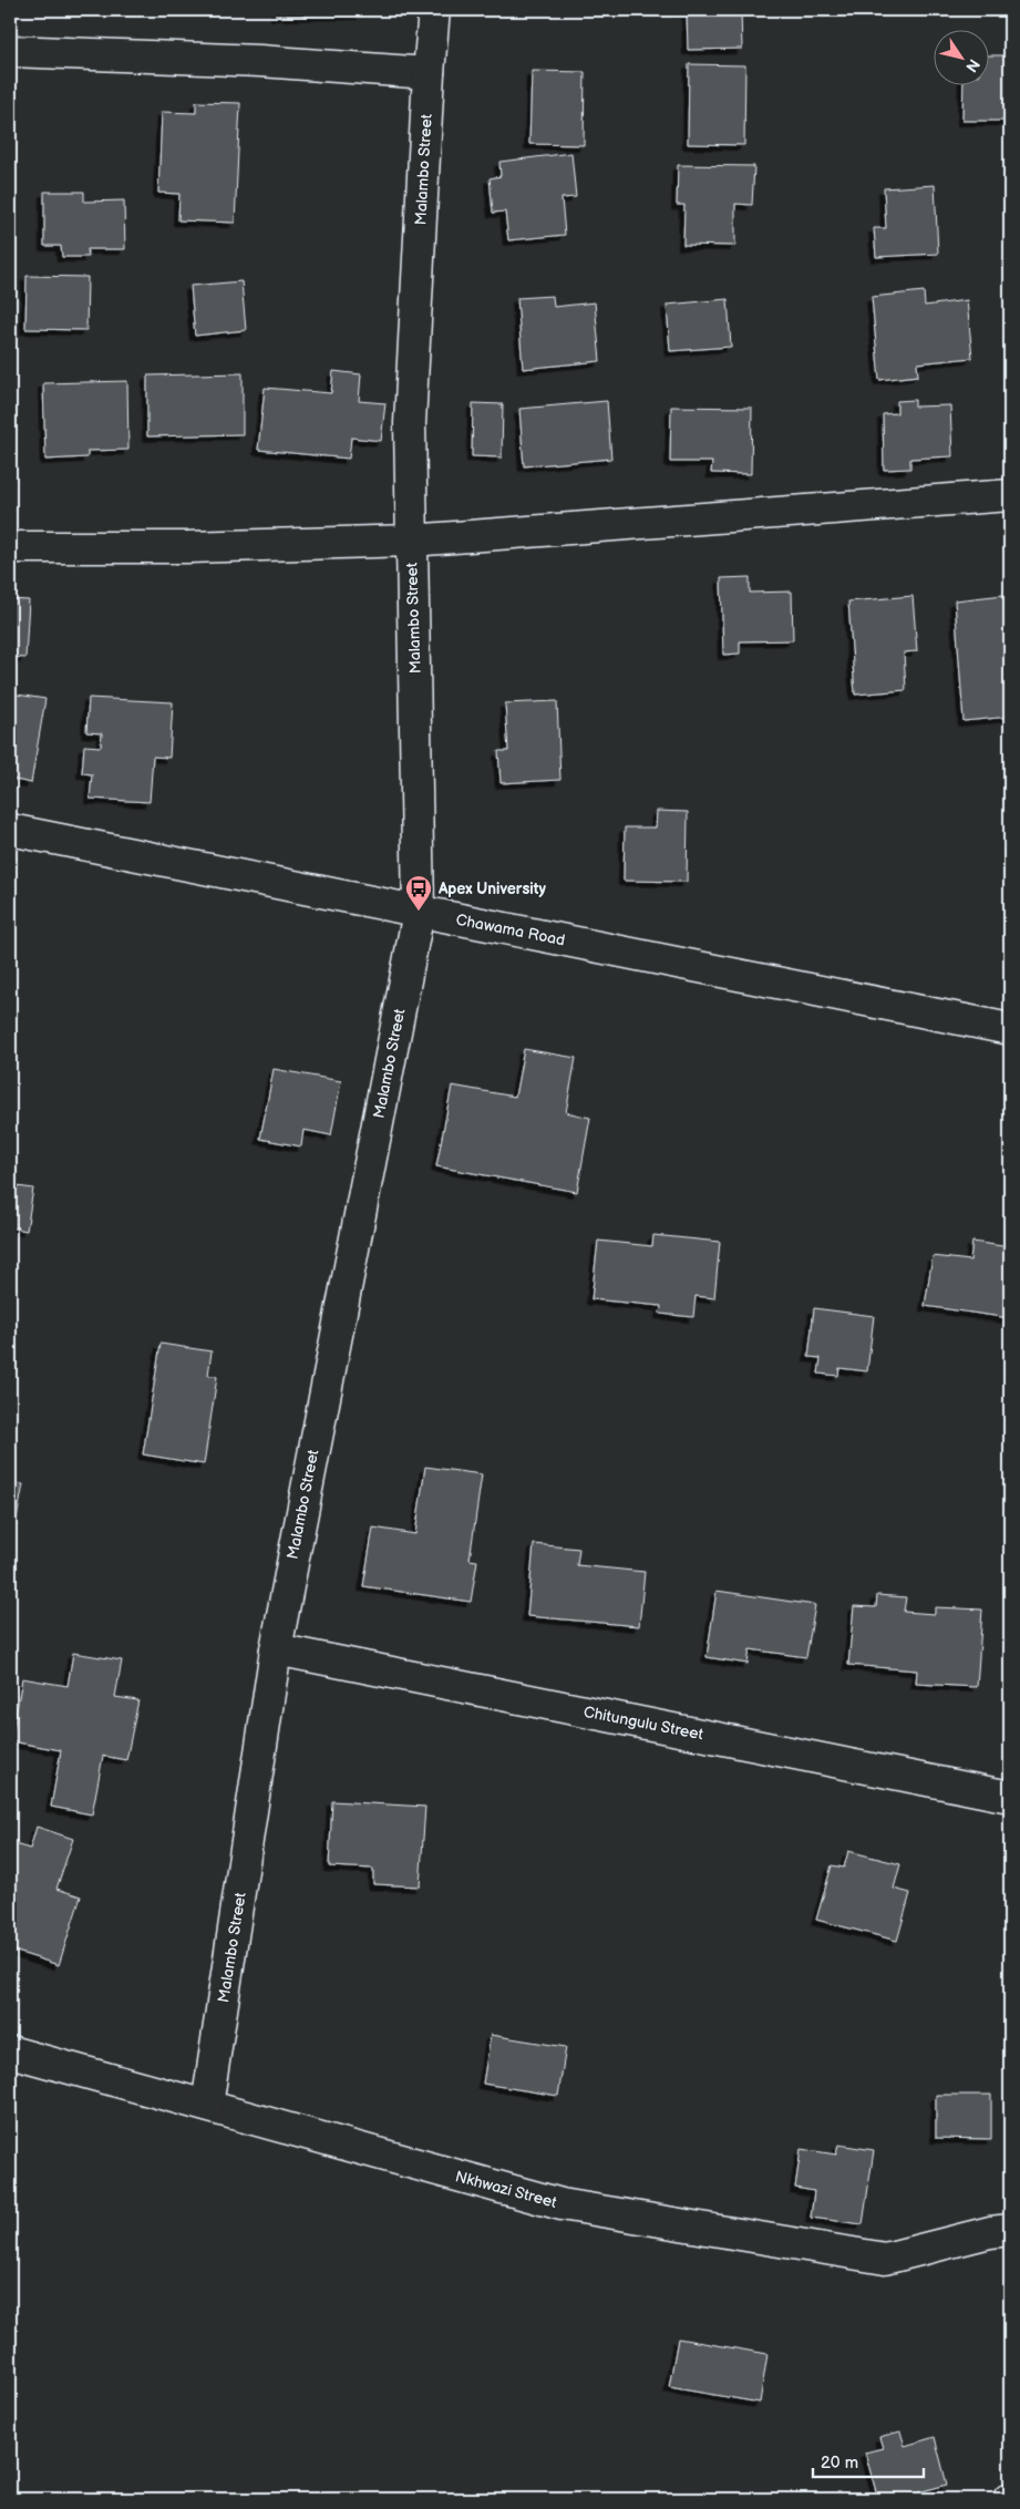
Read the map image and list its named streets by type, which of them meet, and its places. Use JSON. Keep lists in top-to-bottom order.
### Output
{
  "streets": {
    "street": [
      "Malambo Street",
      "Chawama Road",
      "Chitungulu Street",
      "Nkhwazi Street"
    ]
  },
  "crossings": [
    ["Malambo Street", "Chawama Road"],
    ["Malambo Street", "Chitungulu Street"],
    ["Malambo Street", "Nkhwazi Street"]
  ],
  "places": {
    "bus stop": ["Apex University"]
  },
  "scale_bar": "20 m",
  "north": "bottom right"
}
